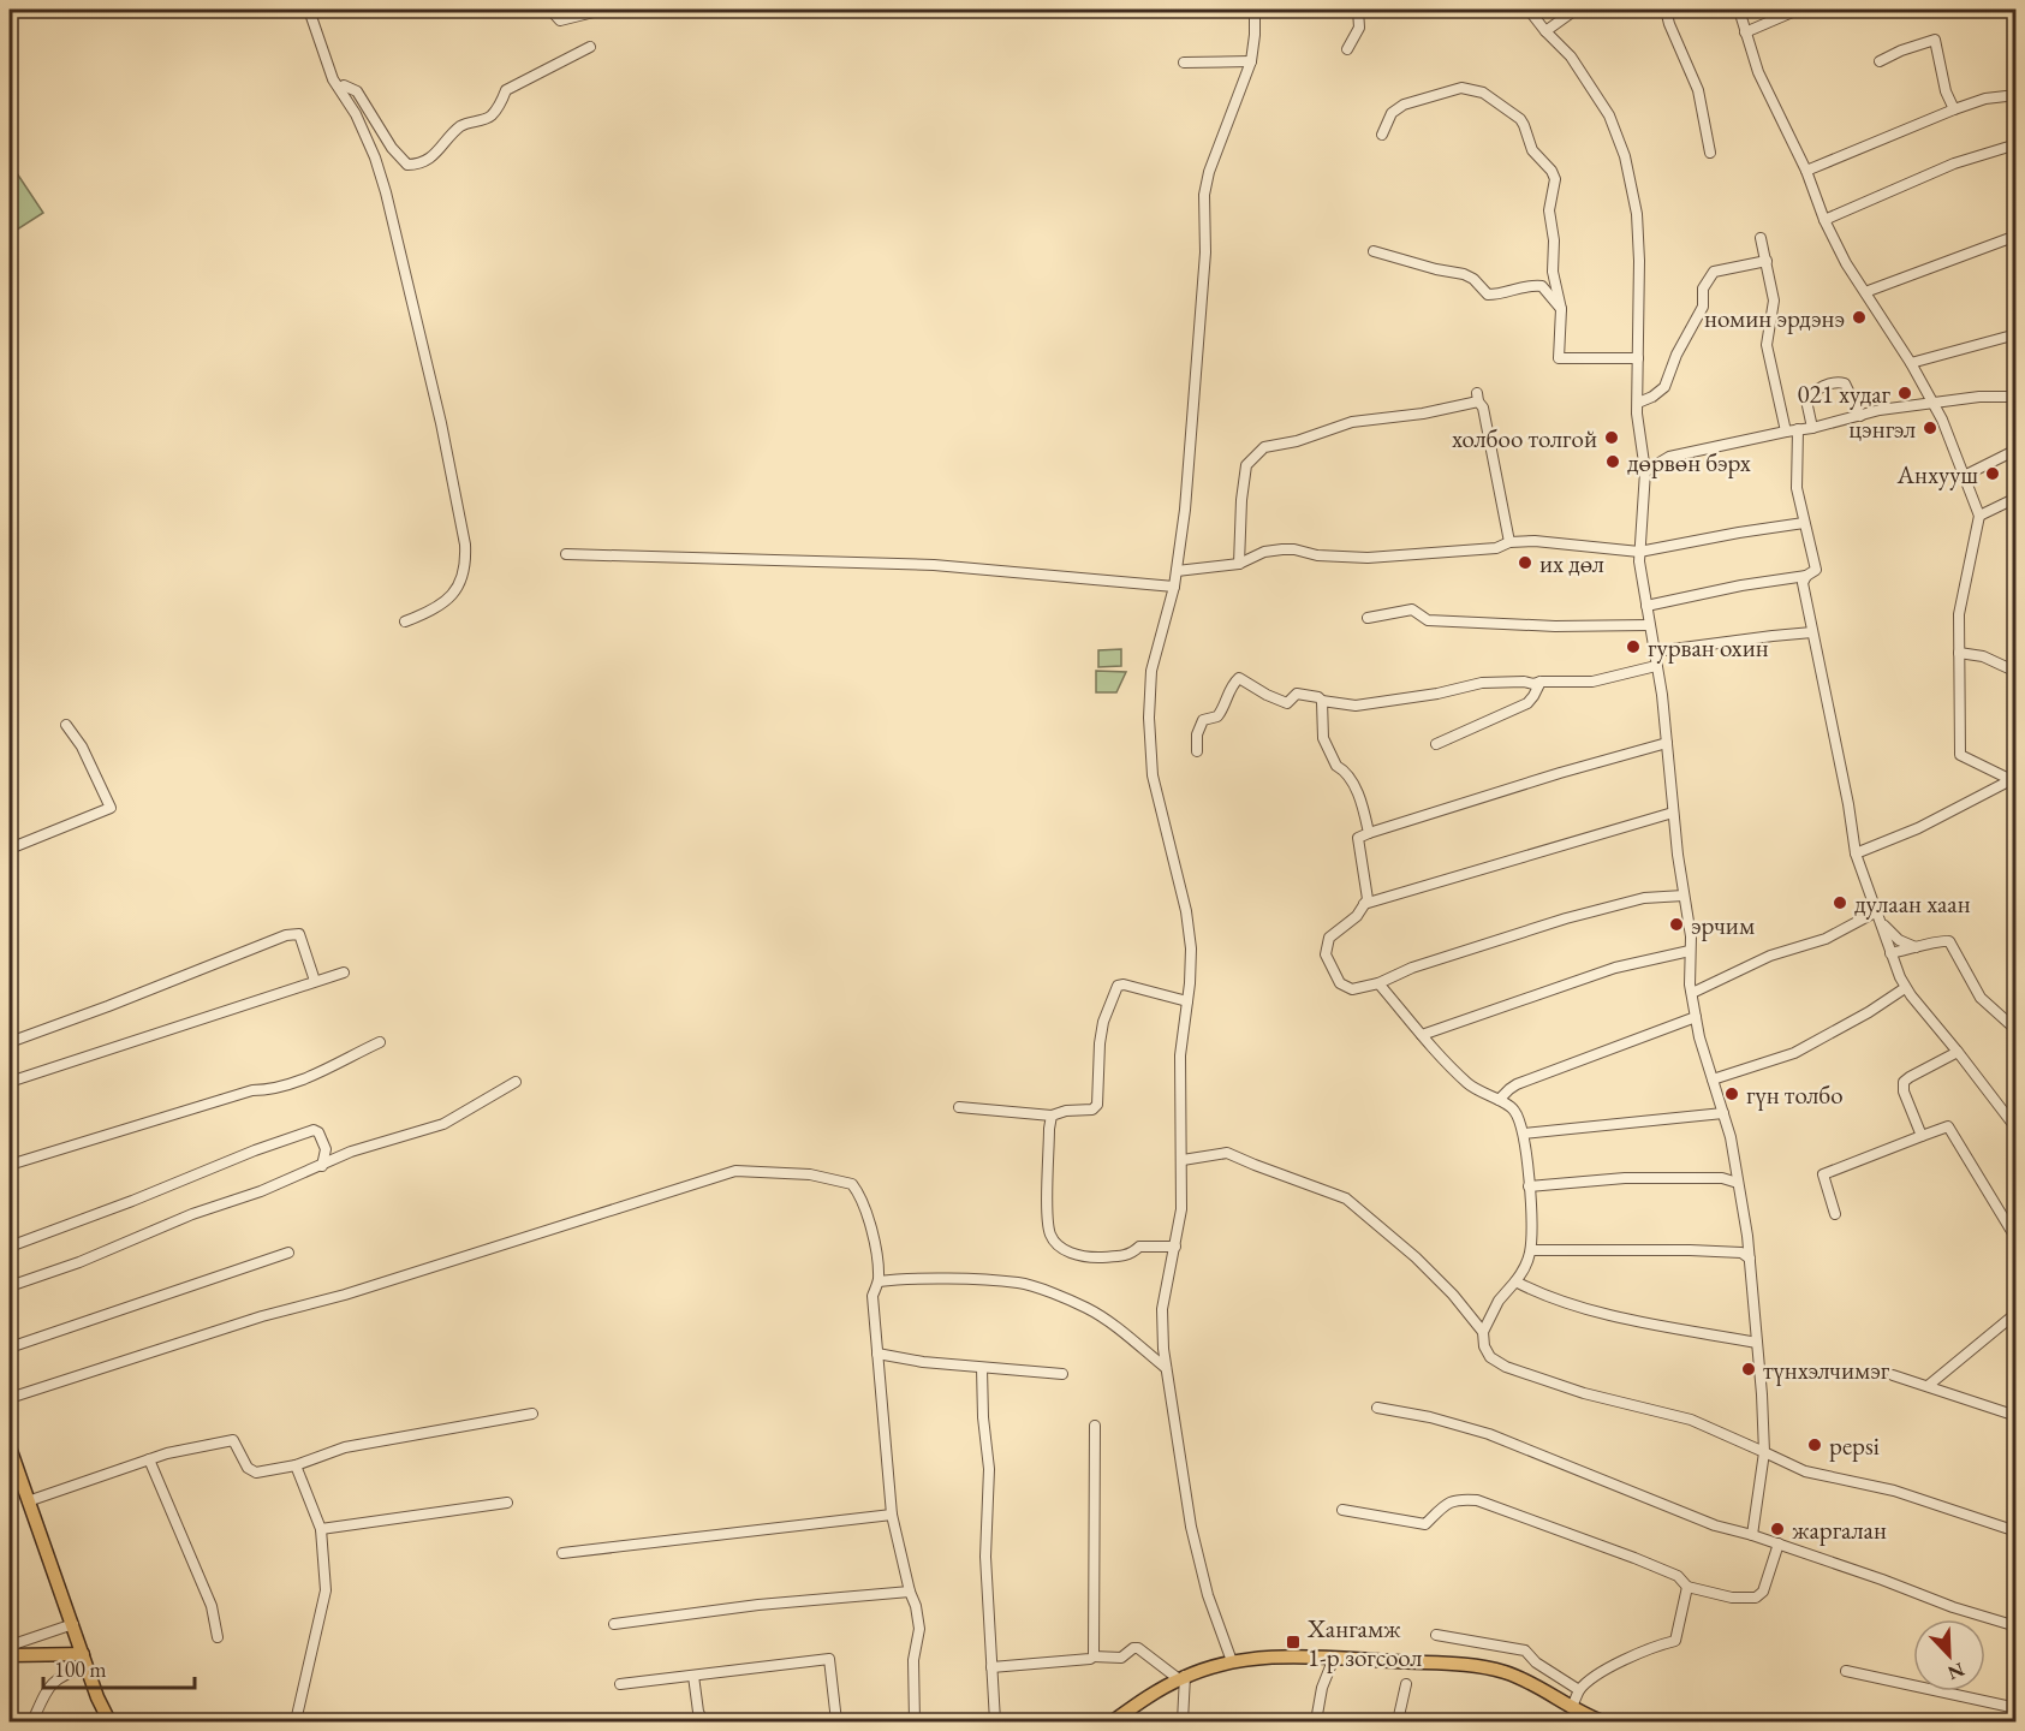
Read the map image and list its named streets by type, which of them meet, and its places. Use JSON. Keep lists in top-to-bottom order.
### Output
{
  "places": {
    "other": [
      "номин эрдэнэ",
      "021 худаг",
      "цэнгэл",
      "холбоо толгой",
      "дөрвөн бэрх",
      "Анхууш",
      "их дөл",
      "гурван охин",
      "дулаан хаан",
      "эрчим",
      "гүн толбо",
      "түнхэлчимэг",
      "pepsi",
      "жаргалан"
    ],
    "transit": ["Хангамж 1-р зогсоол"]
  },
  "scale_bar": "100 m",
  "north": "bottom right"
}
